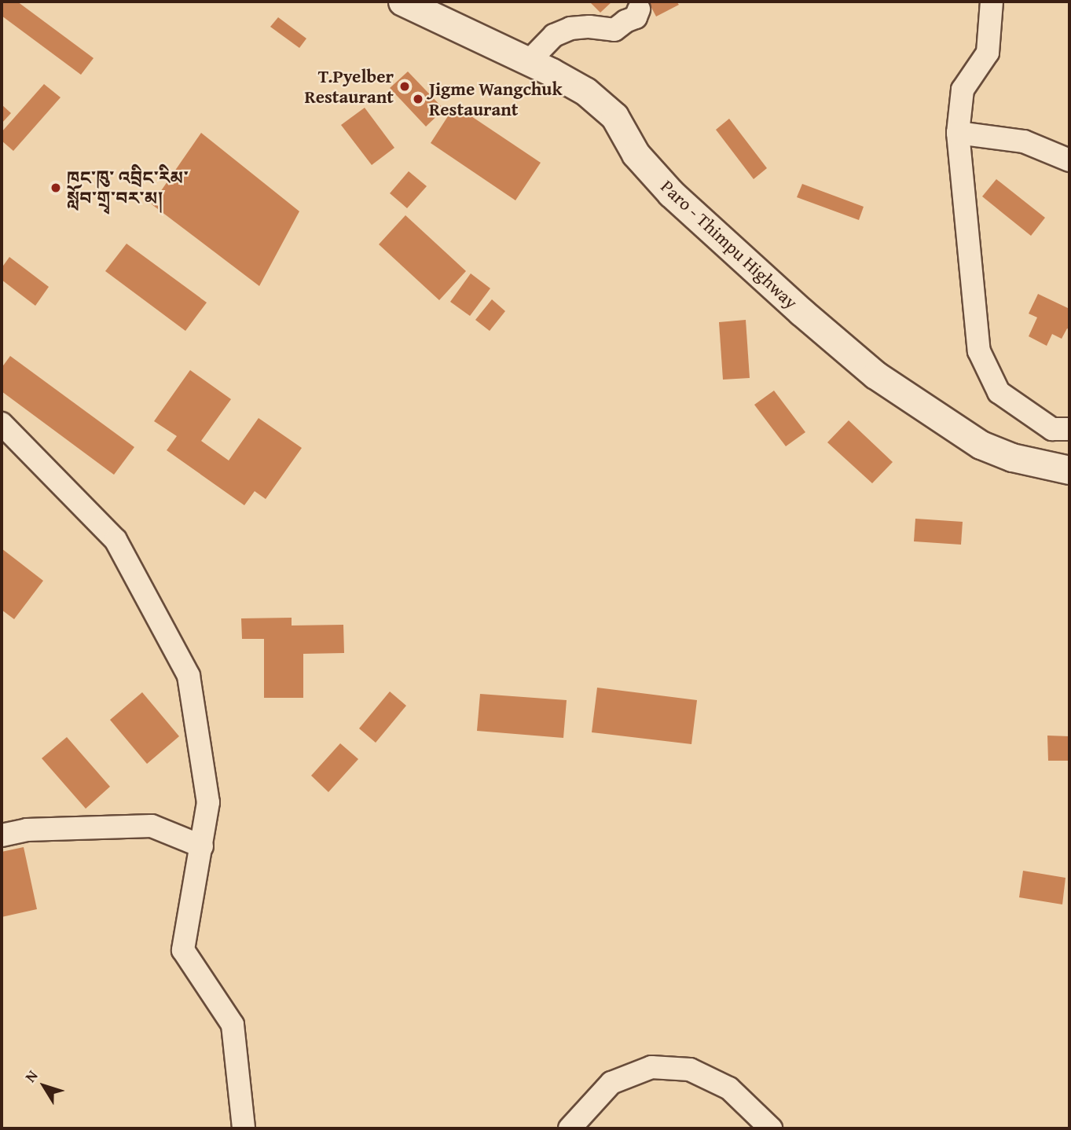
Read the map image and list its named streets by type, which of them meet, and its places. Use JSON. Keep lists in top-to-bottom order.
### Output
{
  "streets": {
    "street": ["Paro - Thimpu Highway"]
  },
  "places": ["T.Pyelber Restaurant", "Jigme Wangchuk Restaurant", "ཁང་ཁུ་ འབྲིང་རིམ་ སློབ་གྲྭ་བར་མ།"],
  "north": "top left"
}
